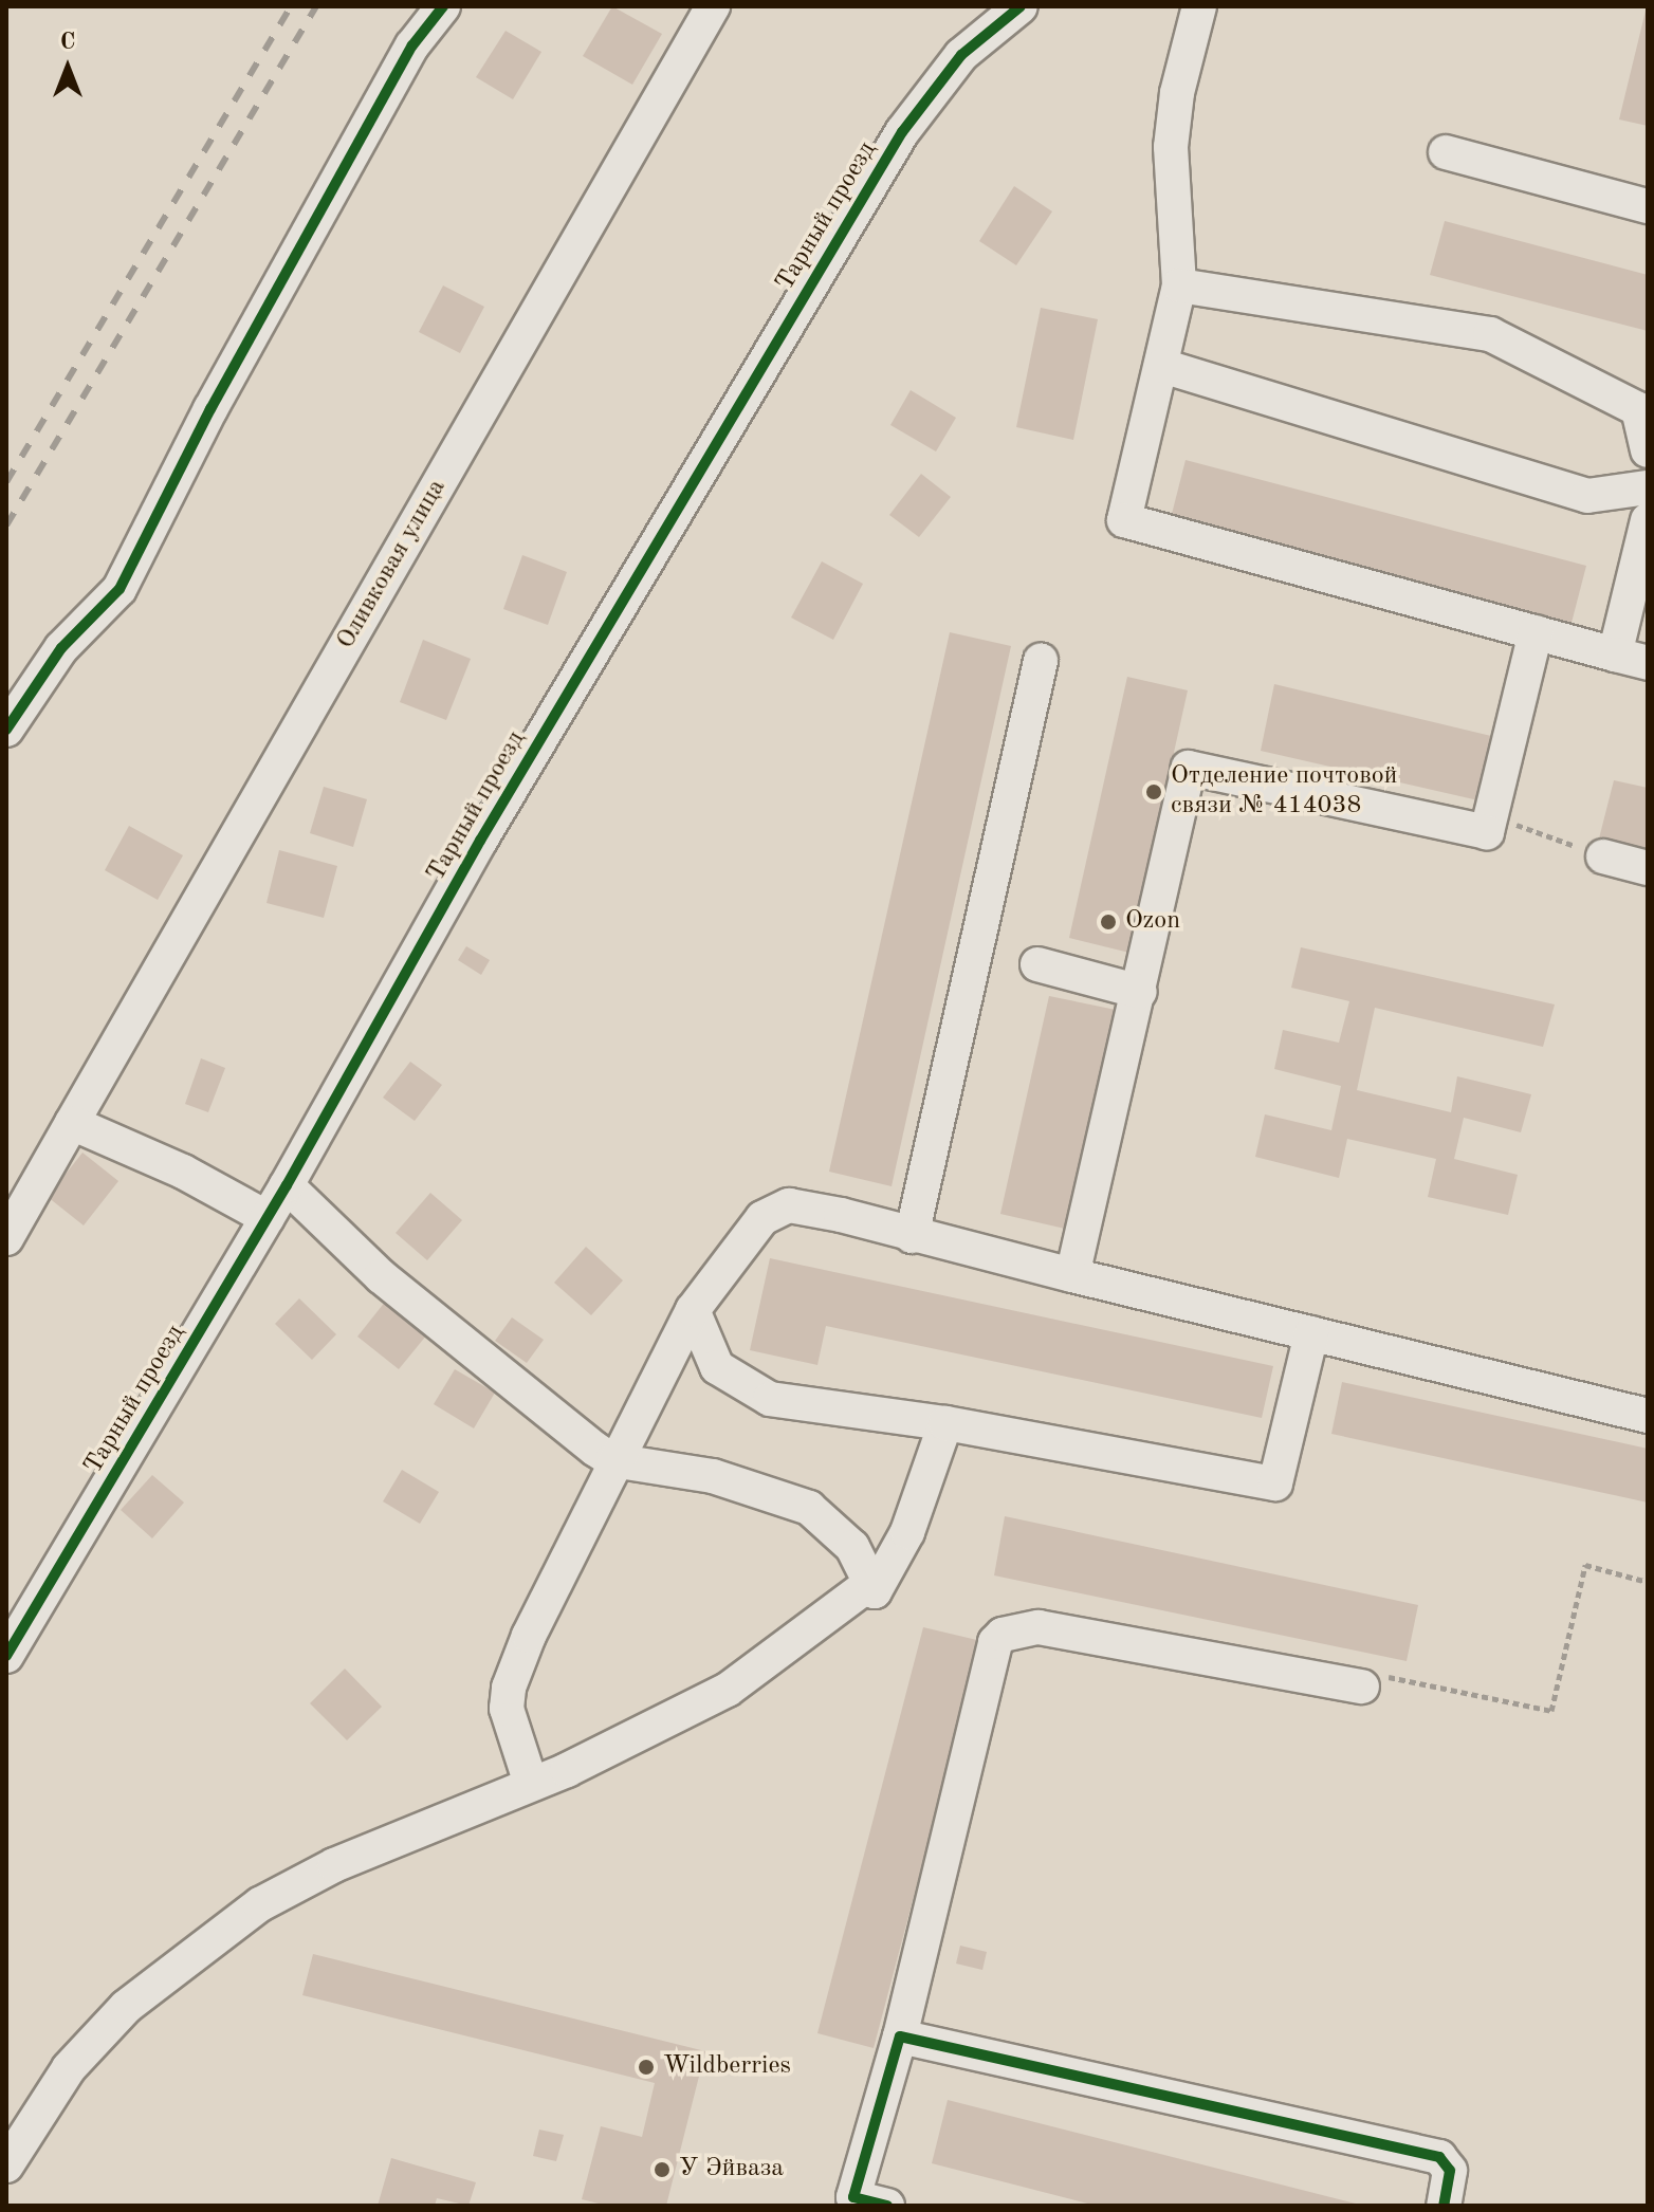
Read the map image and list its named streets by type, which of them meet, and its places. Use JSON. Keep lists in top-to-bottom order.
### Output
{
  "streets": {
    "street": ["Тарный проезд", "Оливковая улица"]
  },
  "places": [
    "Отделение почтовой связи № 414038",
    "Ozon",
    "Wildberries",
    "У Эйваза"
  ],
  "north": "top"
}
